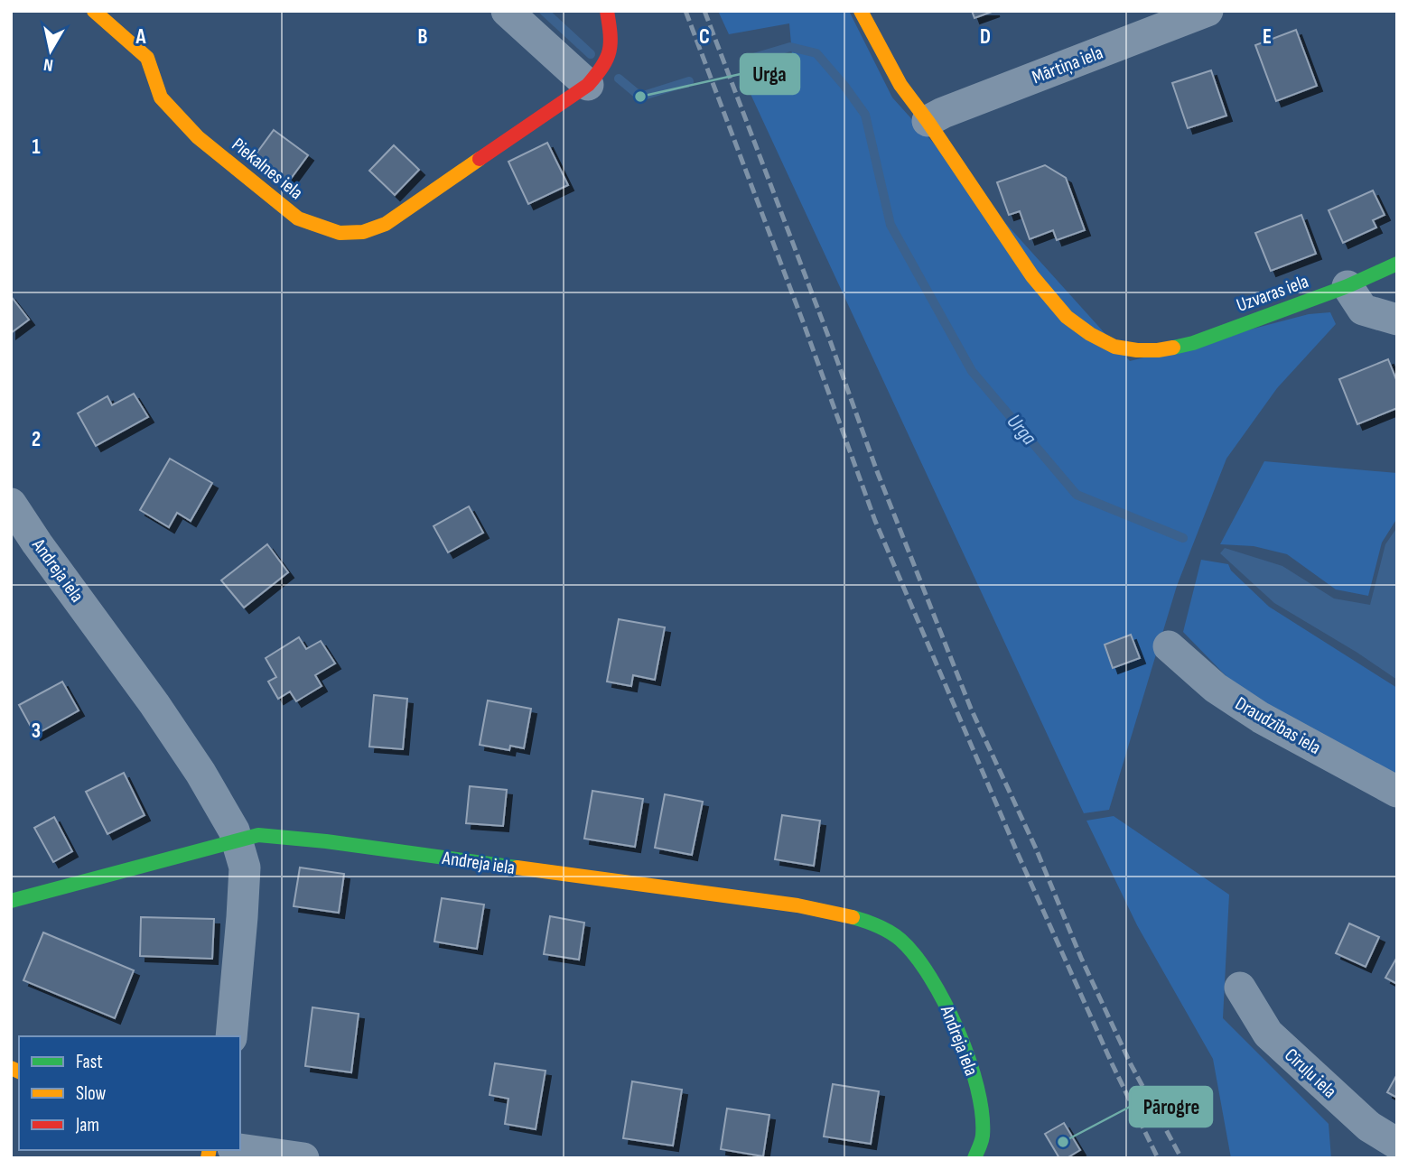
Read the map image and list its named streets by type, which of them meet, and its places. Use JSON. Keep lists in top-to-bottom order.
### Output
{
  "streets": {
    "street": [
      "Mārtiņa iela",
      "Piekalnes iela",
      "Uzvaras iela",
      "Andreja iela",
      "Draudzības iela",
      "Cīruļu iela"
    ]
  },
  "crossings": [
    ["Mārtiņa iela", "Uzvaras iela"]
  ],
  "water": ["Urga"],
  "places": ["Urga", "Pārogre"],
  "legend": ["Fast", "Slow", "Jam"],
  "north": "bottom",
  "grid": {
    "columns": [
      "A",
      "B",
      "C",
      "D",
      "E"
    ],
    "rows": ["1", "2", "3"]
  }
}
